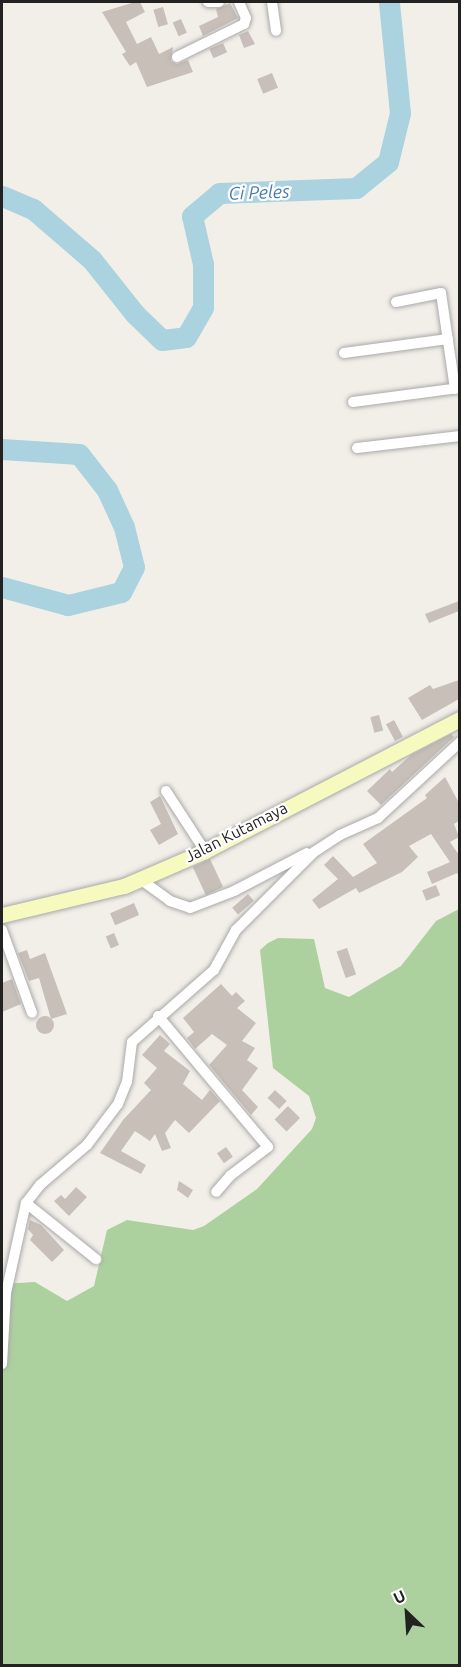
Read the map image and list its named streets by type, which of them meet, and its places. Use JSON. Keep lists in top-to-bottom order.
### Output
{
  "streets": {
    "main road": ["Jalan Kutamaya"]
  },
  "water": ["Ci Peles"],
  "north": "top left"
}
